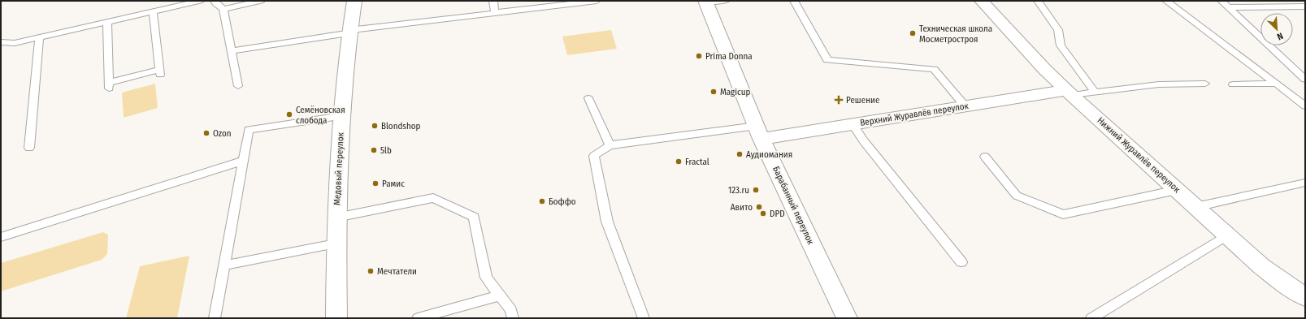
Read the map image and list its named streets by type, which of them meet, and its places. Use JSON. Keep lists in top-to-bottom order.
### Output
{
  "streets": {
    "street": [
      "Верхний Журавлёв переулок",
      "Нижний Журавлёв переулок",
      "Медовый переулок",
      "Барабанный переулок"
    ]
  },
  "crossings": [
    ["Верхний Журавлёв переулок", "Нижний Журавлёв переулок"],
    ["Верхний Журавлёв переулок", "Барабанный переулок"]
  ],
  "places": {
    "other": [
      "Техническая школа Мосметростроя",
      "Prima Donna",
      "Magicup",
      "Семёновская слобода",
      "Blondshop",
      "Ozon",
      "5lb",
      "Аудиомания",
      "Fractal",
      "Рамис",
      "123.ru",
      "Боффо",
      "Авито",
      "DPD",
      "Мечтатели"
    ],
    "health": ["Решение"]
  },
  "north": "bottom right"
}
